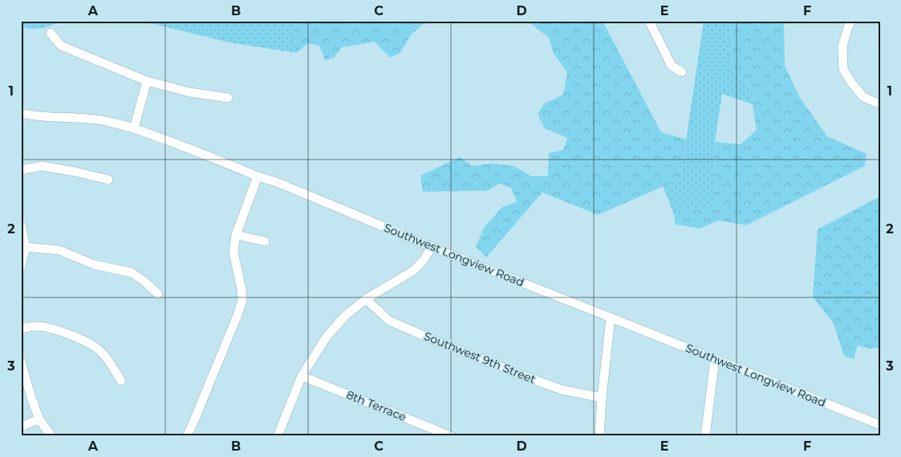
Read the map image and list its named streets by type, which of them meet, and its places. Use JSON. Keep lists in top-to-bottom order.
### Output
{
  "streets": {
    "street": ["Southwest Longview Road", "Southwest 9th Street", "8th Terrace"]
  },
  "grid": {
    "columns": [
      "A",
      "B",
      "C",
      "D",
      "E",
      "F"
    ],
    "rows": ["1", "2", "3"]
  }
}
